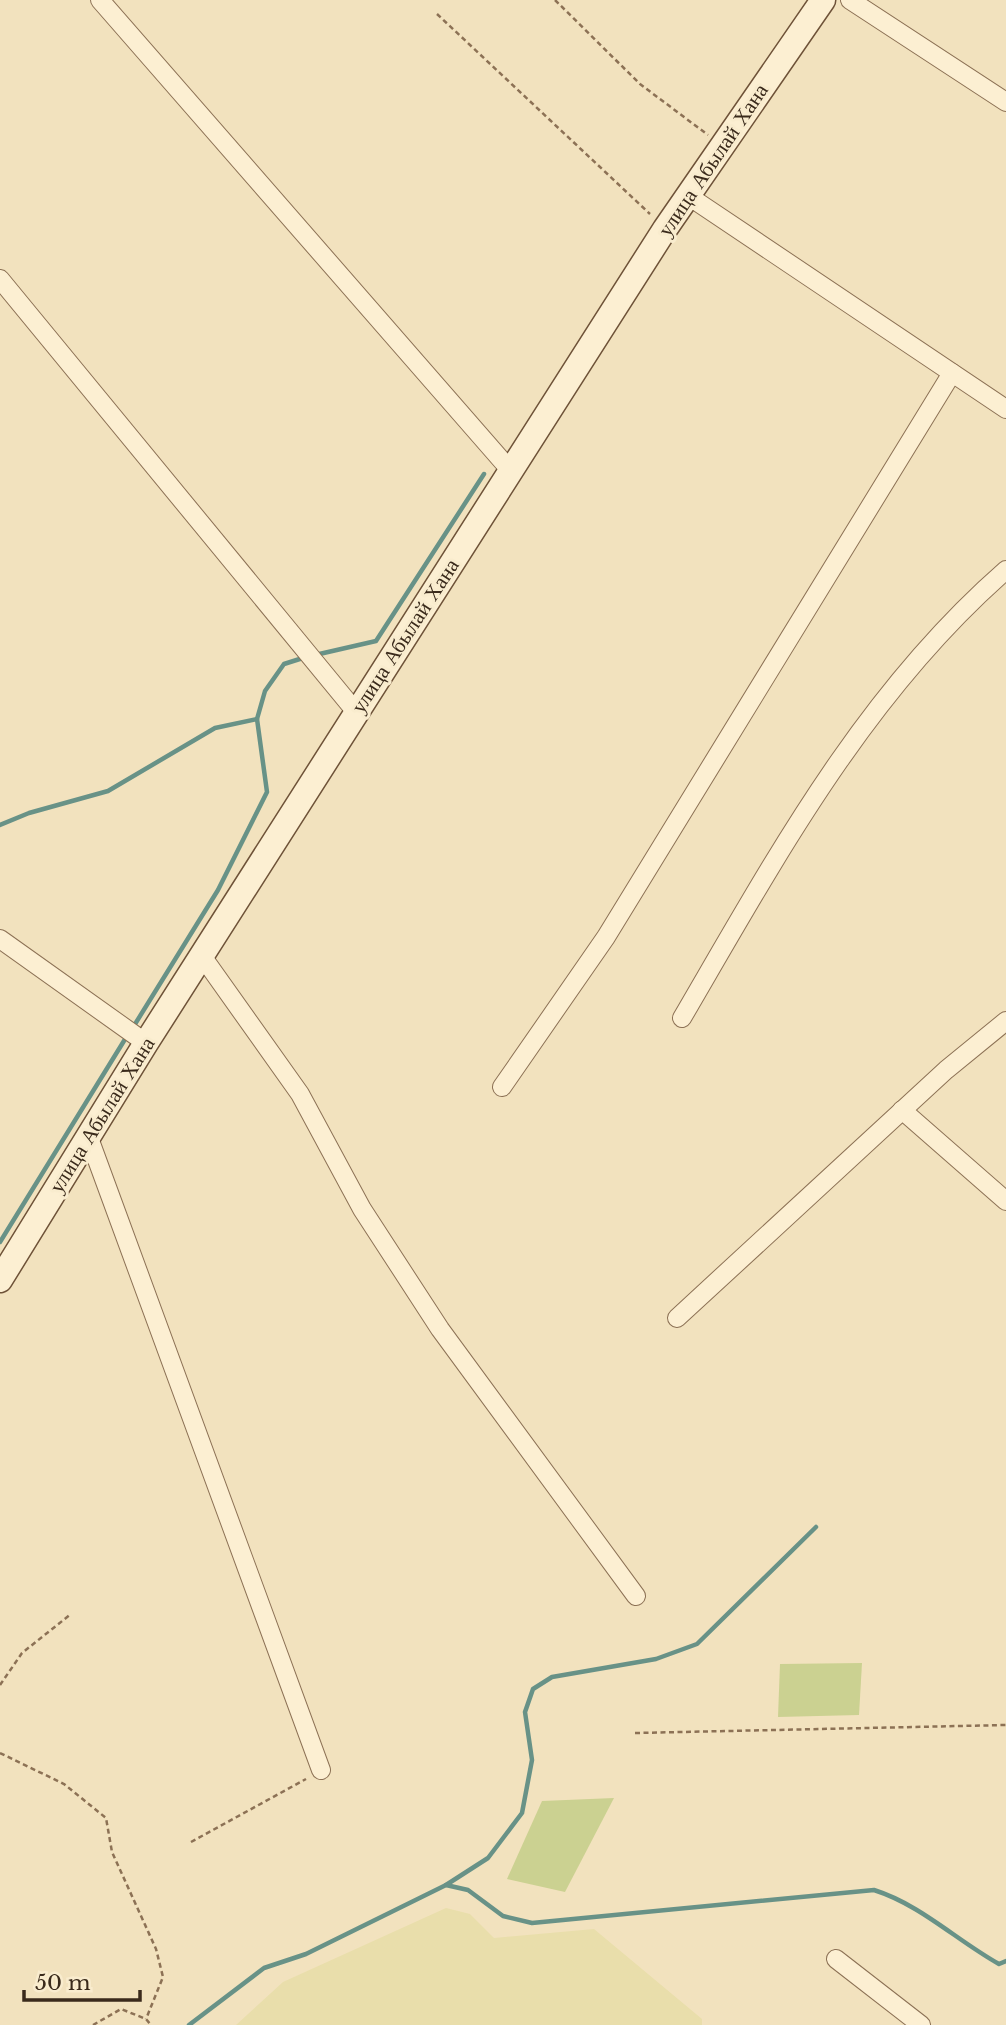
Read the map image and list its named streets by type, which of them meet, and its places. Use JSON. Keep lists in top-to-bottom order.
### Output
{
  "streets": {
    "main road": ["улица Абылай Хана"]
  },
  "scale_bar": "50 m"
}
